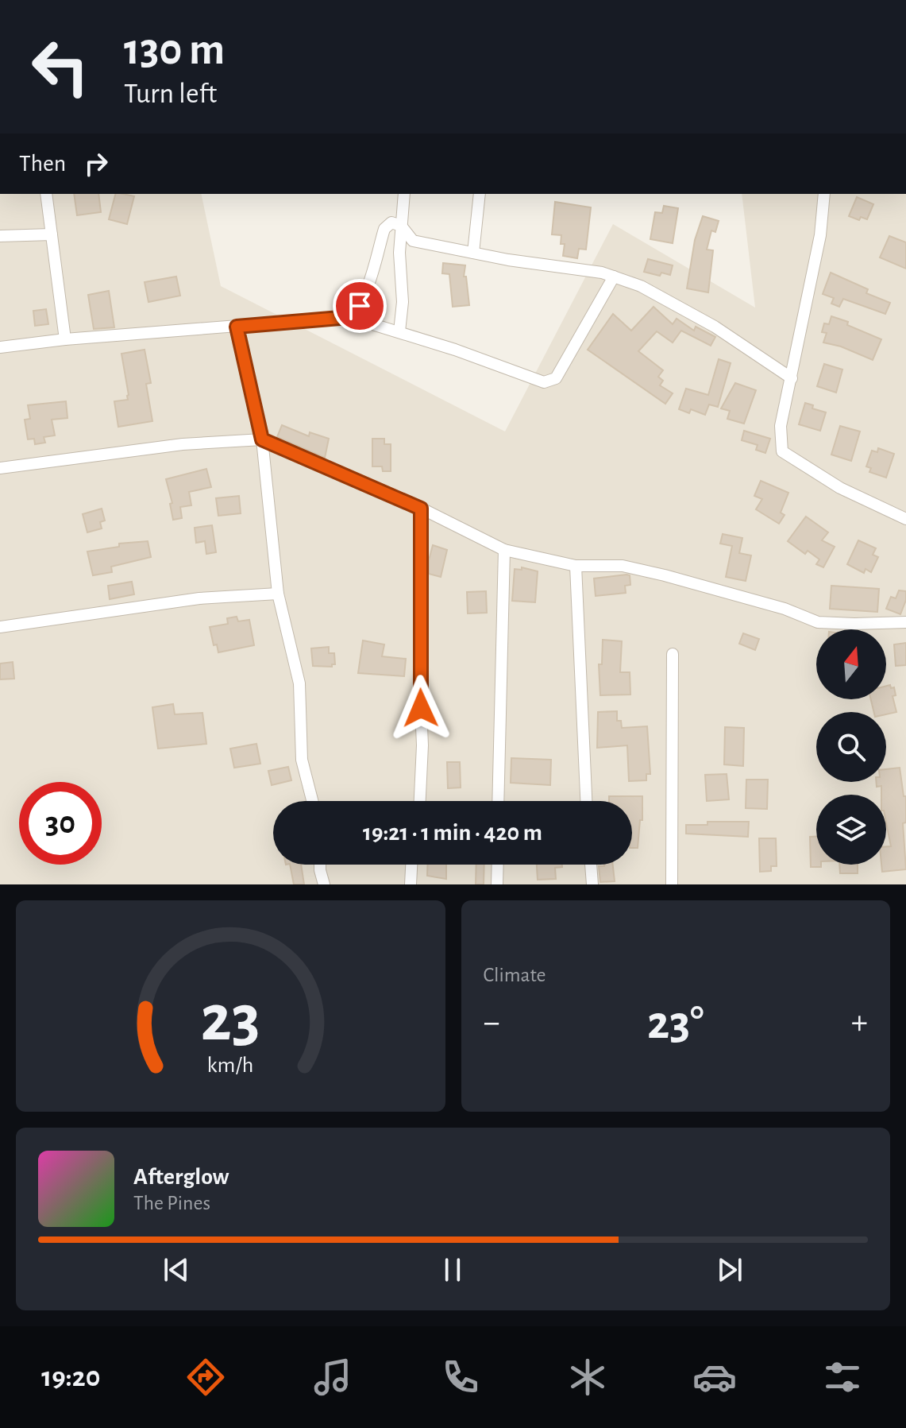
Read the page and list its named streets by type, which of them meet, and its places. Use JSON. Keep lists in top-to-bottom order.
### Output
{
  "north": "top",
  "page": {
    "turn": ["130 m", "Turn left"],
    "then": "Then",
    "limit": "30",
    "trip": "19:21 · 1 min · 420 m",
    "tile": "Climate",
    "heat": ["−", "23°", "+"],
    "song": ["Afterglow", "The Pines"],
    "tabs": "19:20",
    "gauge": ["23", "km/h"]
  }
}
